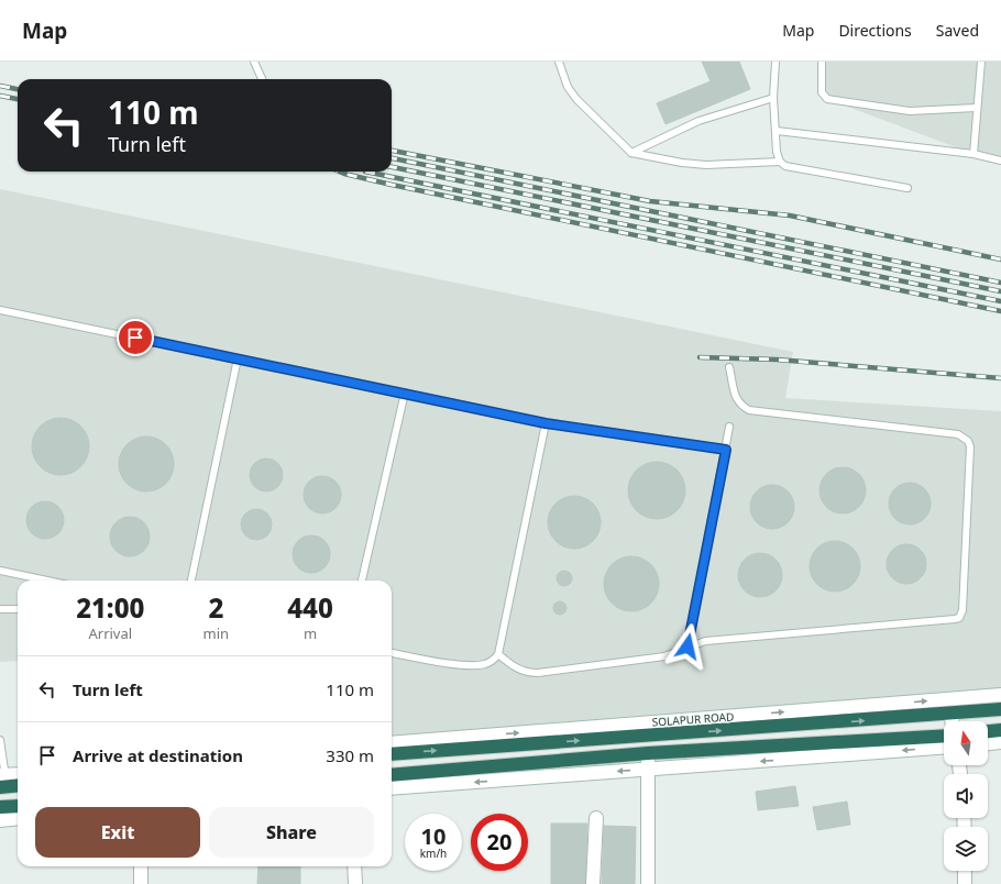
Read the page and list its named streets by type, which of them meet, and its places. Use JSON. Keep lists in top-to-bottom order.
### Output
{
  "streets": {
    "highway": ["SOLAPUR ROAD"]
  },
  "north": "top",
  "page": {
    "header": "Map",
    "nav": ["Map", "Directions", "Saved"],
    "turn": ["110 m", "Turn left"],
    "eta": [
      "21:00",
      "Arrival",
      "2",
      "min",
      "440",
      "m"
    ],
    "list": [
      {
        "name": "Turn left",
        "value": "110 m"
      },
      {
        "name": "Arrive at destination",
        "value": "330 m"
      }
    ],
    "buttons": ["Exit", "Share"],
    "speed": "10 km/h",
    "limit": "20"
  }
}
